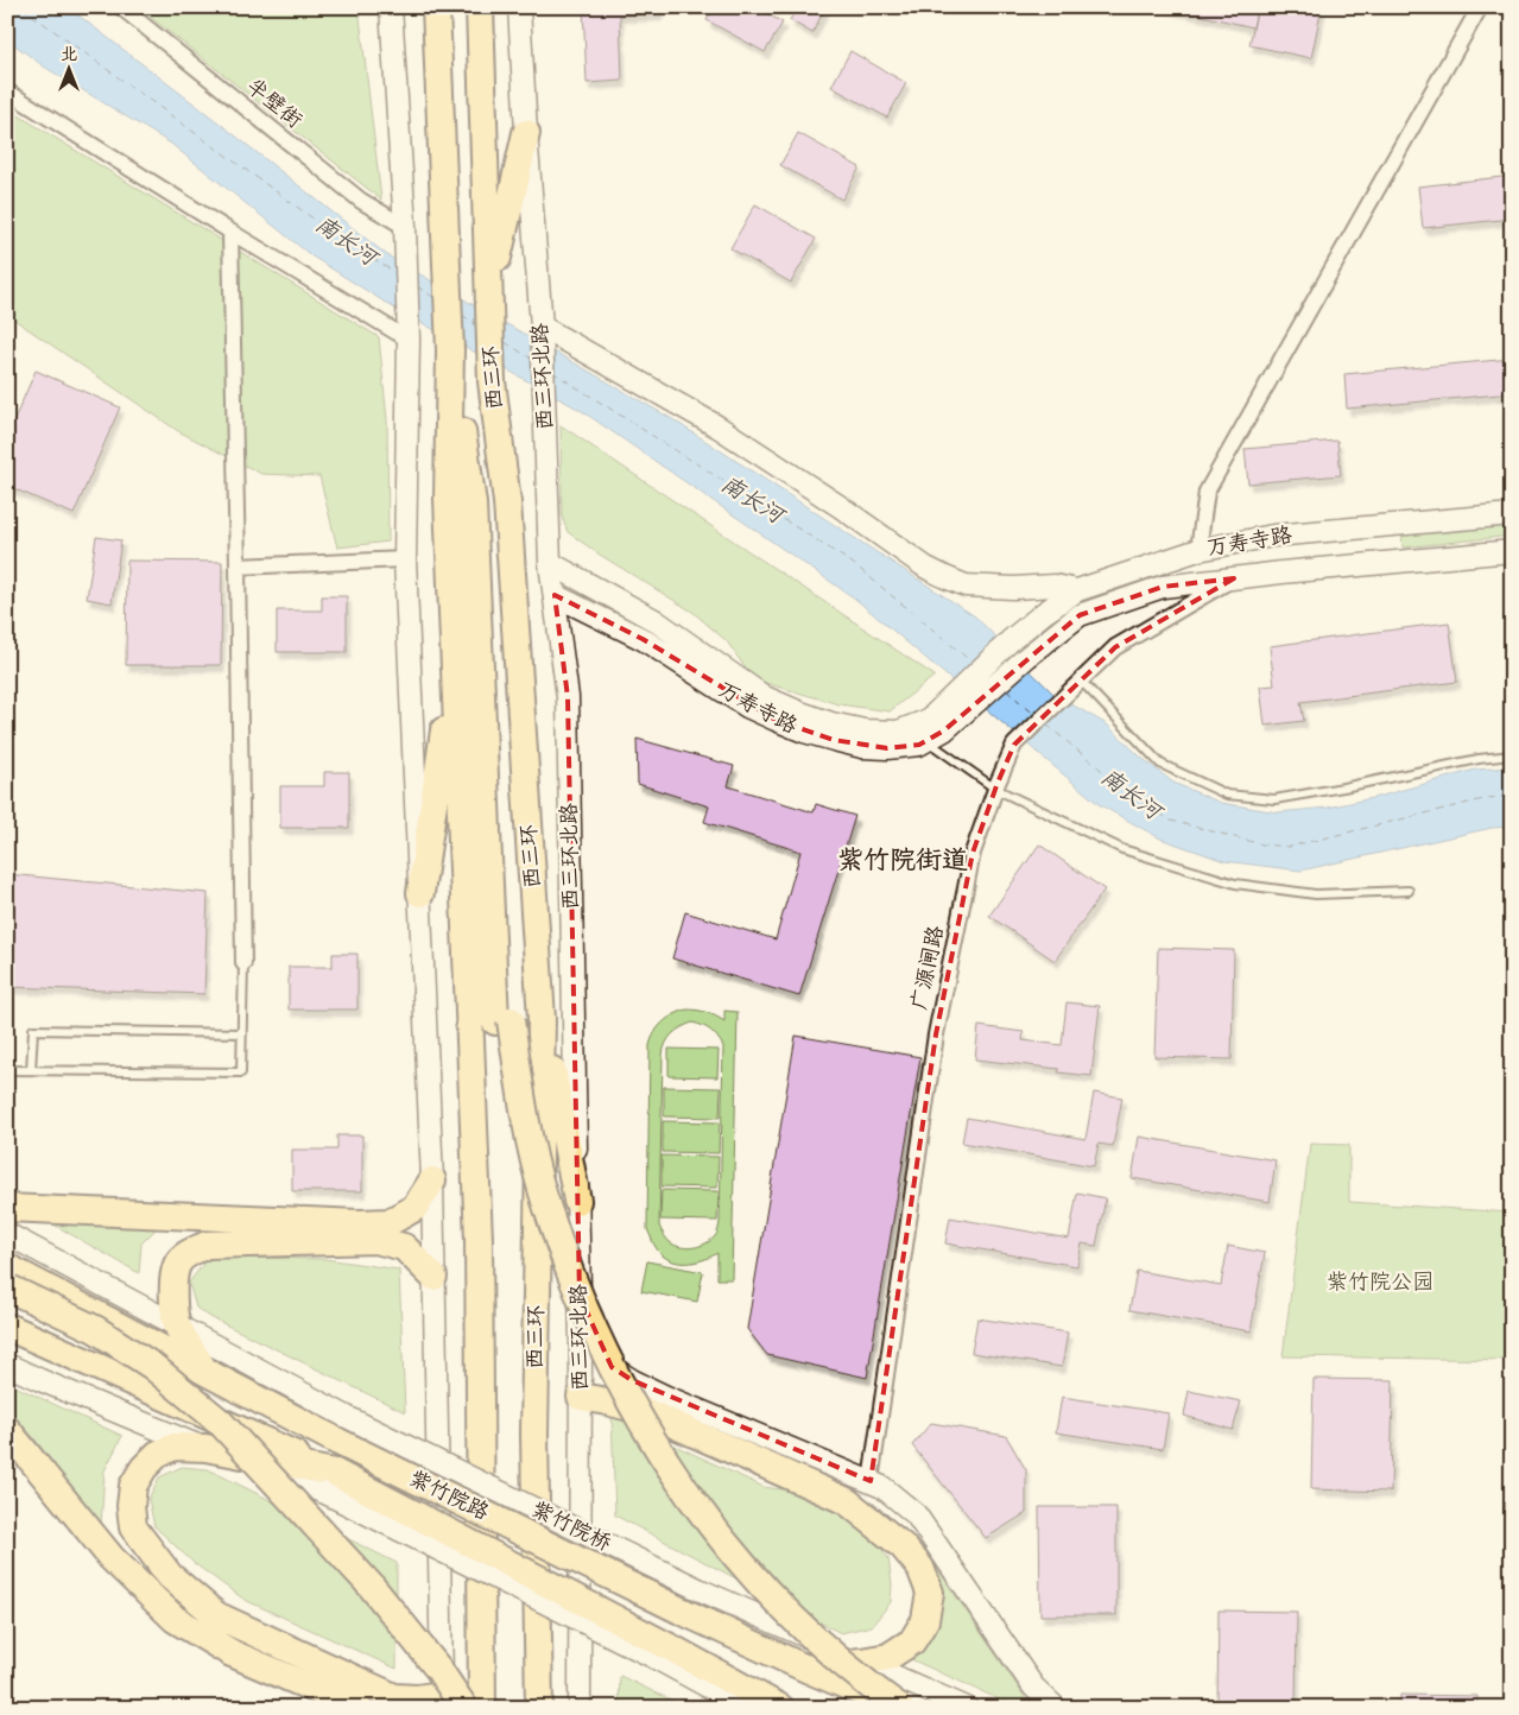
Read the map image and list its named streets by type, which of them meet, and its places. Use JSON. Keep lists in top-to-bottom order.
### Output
{
  "streets": {
    "highway": ["西三环", "紫竹院路"],
    "street": [
      "半壁街",
      "西三环北路",
      "万寿寺路",
      "广源闸路",
      "紫竹院桥"
    ]
  },
  "crossings": [
    ["西三环北路", "万寿寺路"],
    ["万寿寺路", "广源闸路"],
    ["紫竹院路", "紫竹院桥"]
  ],
  "districts": ["紫竹院街道"],
  "water": ["南长河"],
  "parks": ["紫竹院公园"],
  "north": "top"
}
